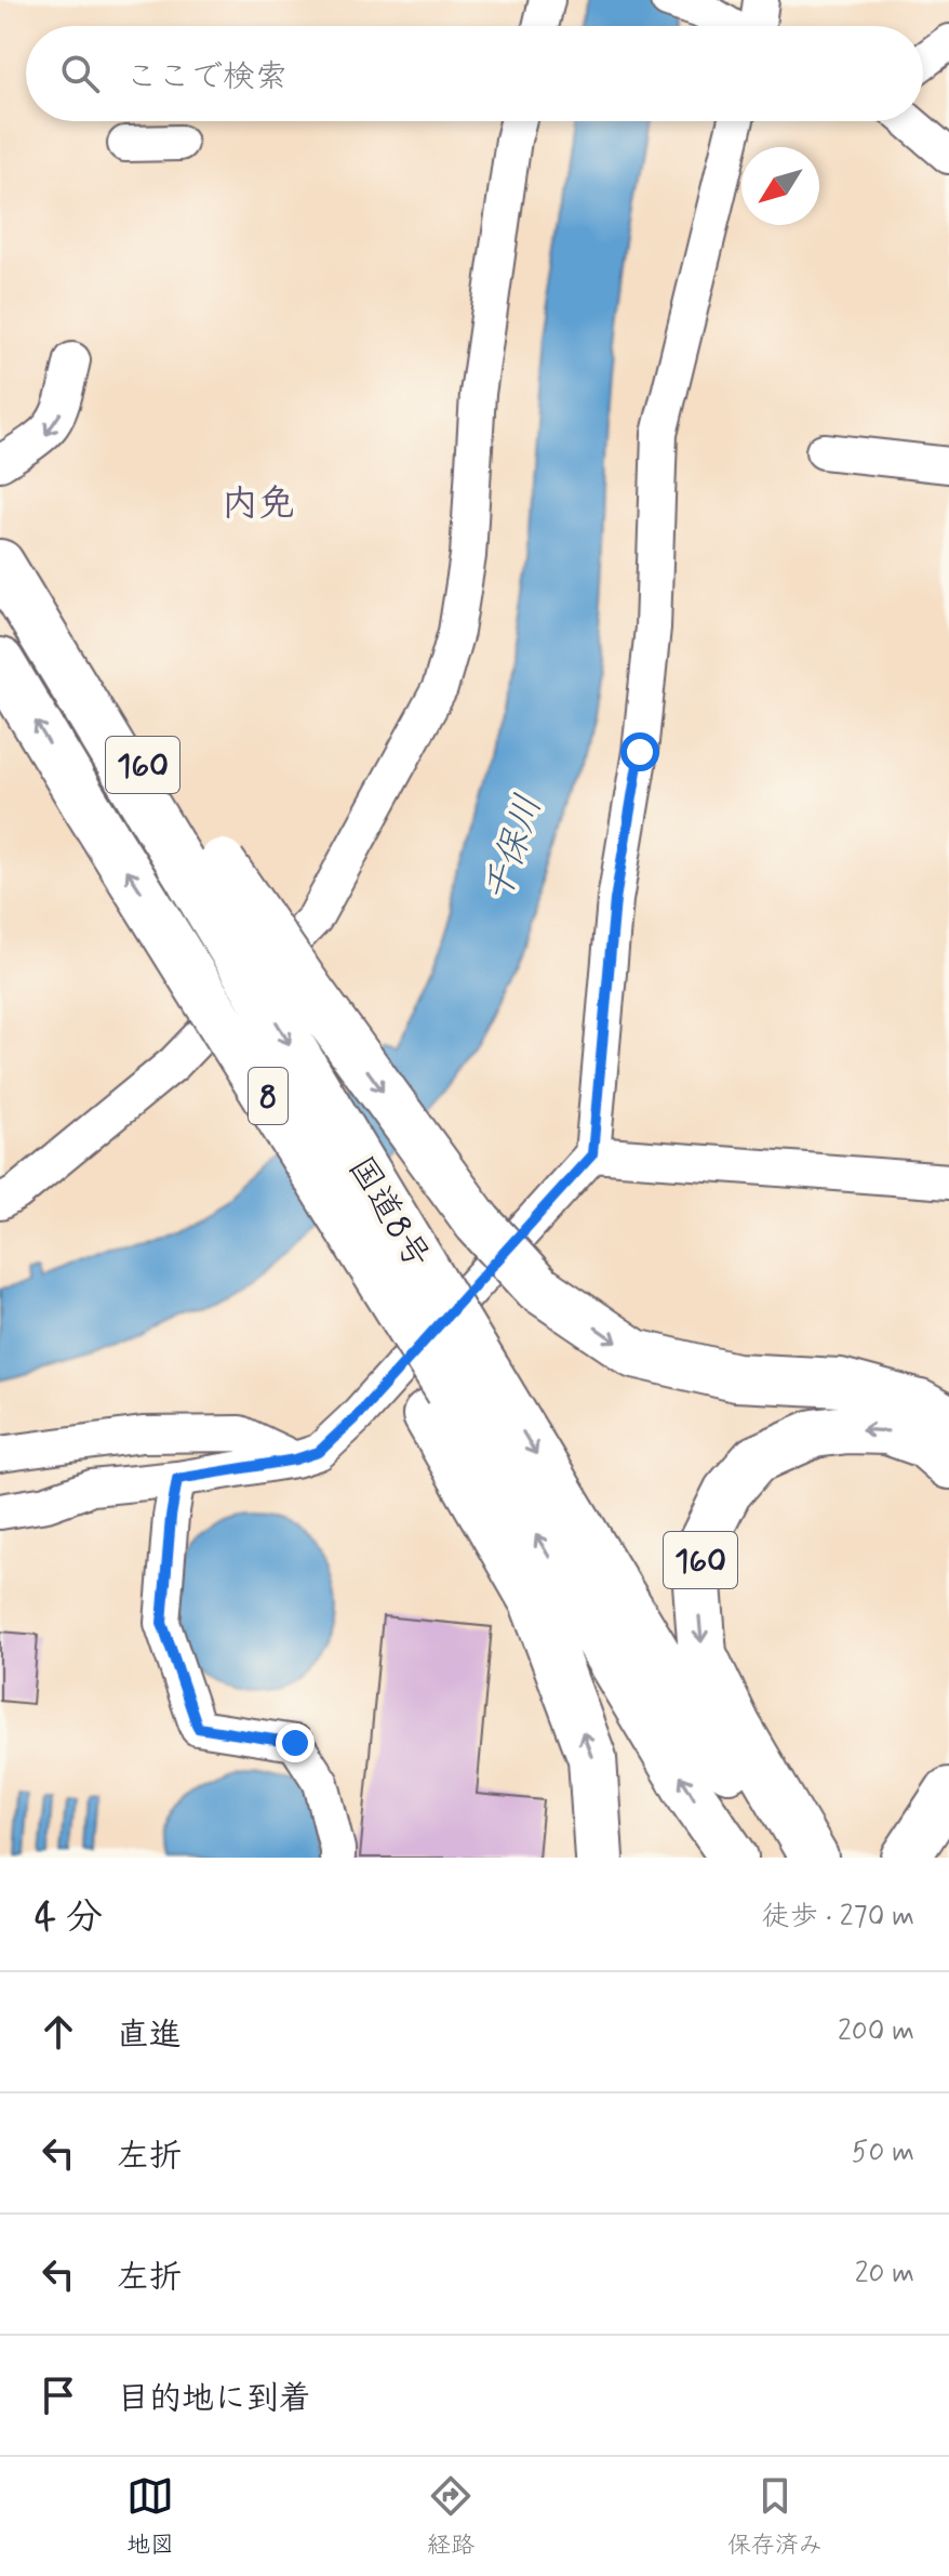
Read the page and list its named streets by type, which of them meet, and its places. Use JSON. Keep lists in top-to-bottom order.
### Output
{
  "streets": {
    "highway": ["160", "8", "国道8号"]
  },
  "crossings": [
    ["160", "国道8号"]
  ],
  "districts": ["内免"],
  "water": ["千保川"],
  "north": "bottom left",
  "page": {
    "search": "ここで検索",
    "heading": ["4 分", "徒歩 · 270 m"],
    "list": [
      ["直進", "200 m"],
      ["左折", "50 m"],
      ["左折", "20 m"],
      "目的地に到着"
    ],
    "nav": ["地図", "経路", "保存済み"]
  }
}
